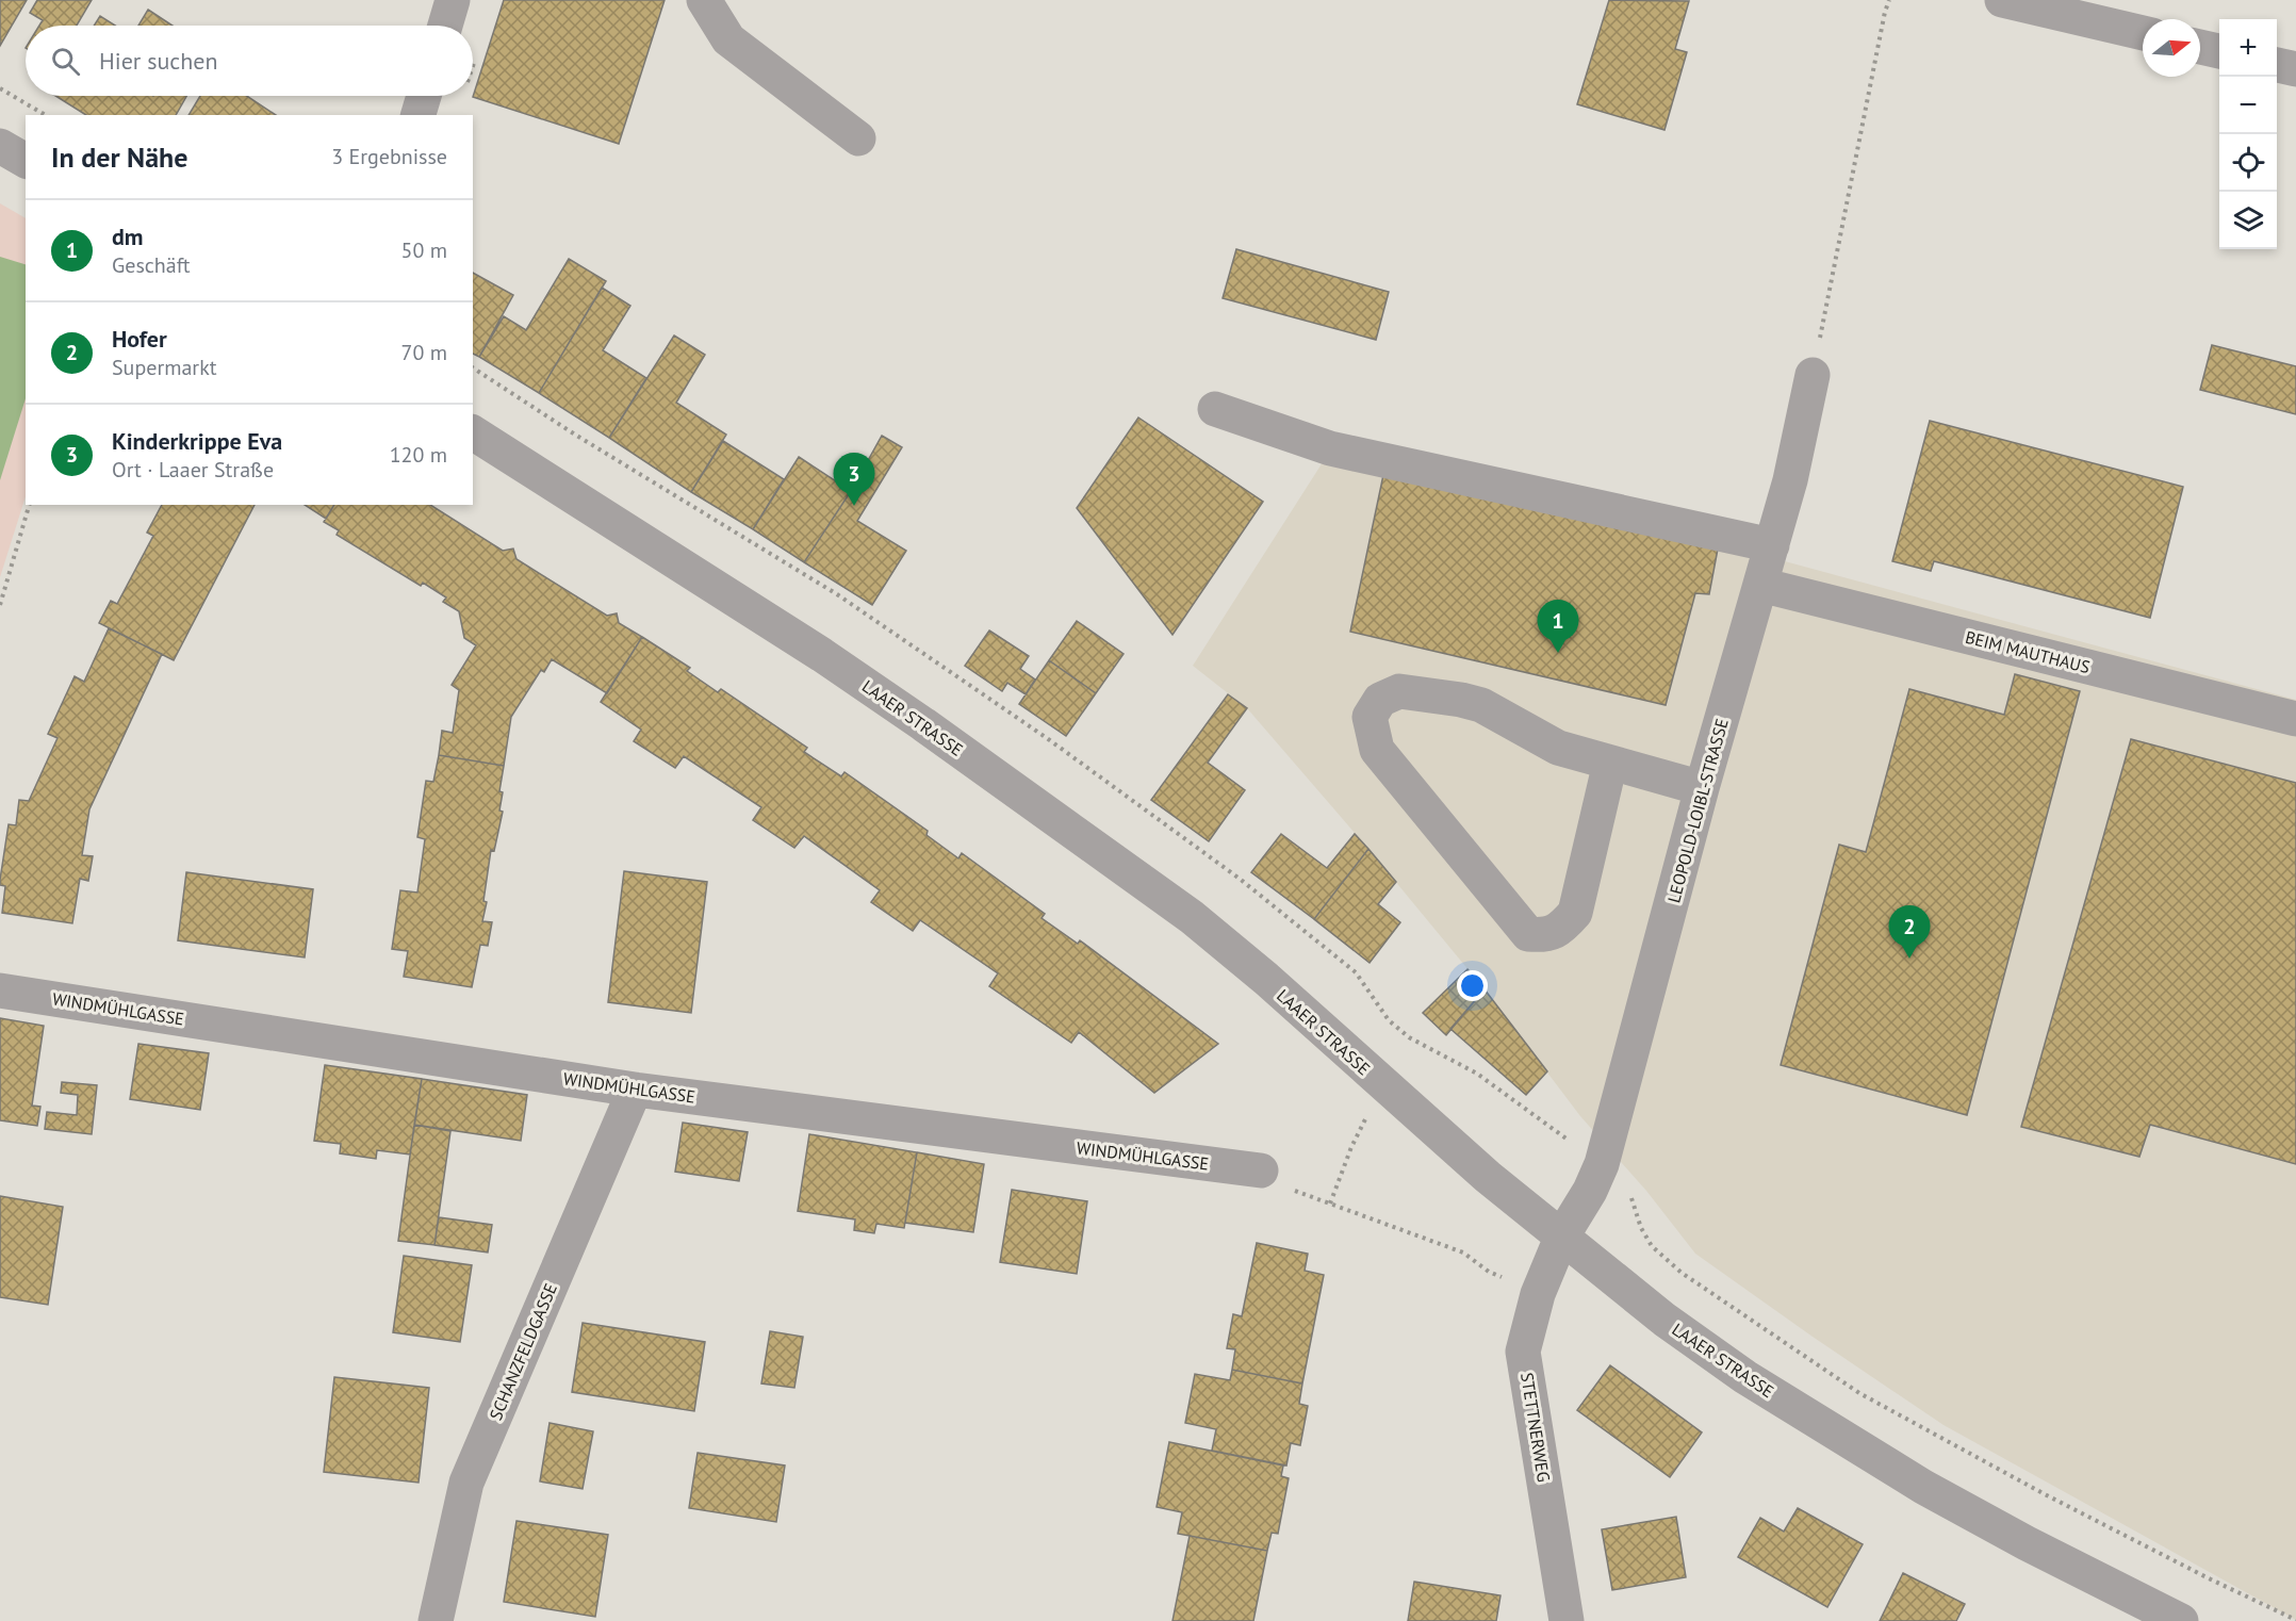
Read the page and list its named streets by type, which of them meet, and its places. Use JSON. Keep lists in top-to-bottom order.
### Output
{
  "streets": {
    "street": [
      "BEIM MAUTHAUS",
      "LAAER STRASSE",
      "LEOPOLD-LOIBL-STRASSE",
      "WINDMÜHLGASSE",
      "SCHANZFELDGASSE",
      "STETTNERWEG"
    ]
  },
  "crossings": [
    ["BEIM MAUTHAUS", "LEOPOLD-LOIBL-STRASSE"],
    ["LAAER STRASSE", "LEOPOLD-LOIBL-STRASSE"],
    ["LAAER STRASSE", "STETTNERWEG"],
    ["LEOPOLD-LOIBL-STRASSE", "STETTNERWEG"],
    ["WINDMÜHLGASSE", "SCHANZFELDGASSE"]
  ],
  "north": "right",
  "page": {
    "map_buttons": ["+", "−"],
    "search": "Hier suchen",
    "heading": ["In der Nähe", "3 Ergebnisse"],
    "list": [
      {
        "mark": "1",
        "name": "dm",
        "note": "Geschäft",
        "value": "50 m"
      },
      {
        "mark": "2",
        "name": "Hofer",
        "note": "Supermarkt",
        "value": "70 m"
      },
      {
        "mark": "3",
        "name": "Kinderkrippe Eva",
        "note": "Ort · Laaer Straße",
        "value": "120 m"
      }
    ],
    "pins": ["3", "1", "2"]
  }
}
